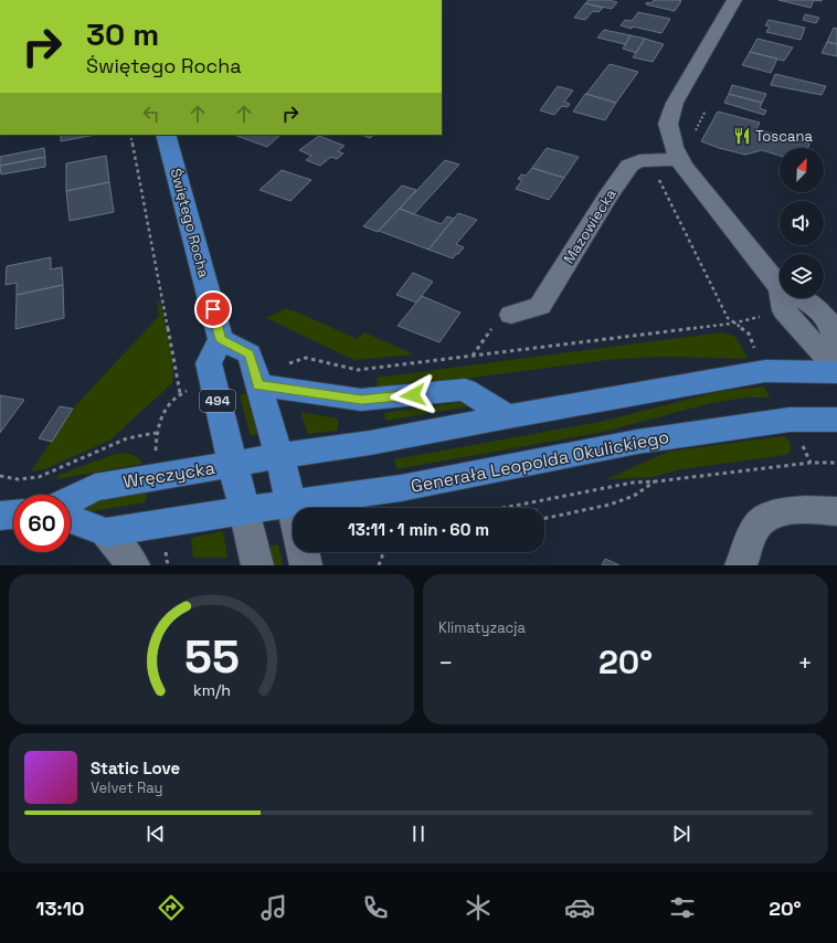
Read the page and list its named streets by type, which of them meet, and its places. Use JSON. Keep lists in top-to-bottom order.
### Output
{
  "streets": {
    "main road": [
      "Świętego Rocha",
      "494",
      "Generała Leopolda Okulickiego",
      "Wręczycka"
    ],
    "street": ["Mazowiecka"]
  },
  "crossings": [
    ["Świętego Rocha", "494"],
    ["494", "Wręczycka"]
  ],
  "places": {
    "restaurant": ["Toscana"]
  },
  "north": "top right",
  "page": {
    "turn": ["30 m", "Świętego Rocha"],
    "limit": "60",
    "trip": "13:11 · 1 min · 60 m",
    "tile": "Klimatyzacja",
    "heat": ["−", "20°", "+"],
    "song": ["Static Love", "Velvet Ray"],
    "tabs": ["13:10", "20°"],
    "gauge": ["55", "km/h"]
  }
}
